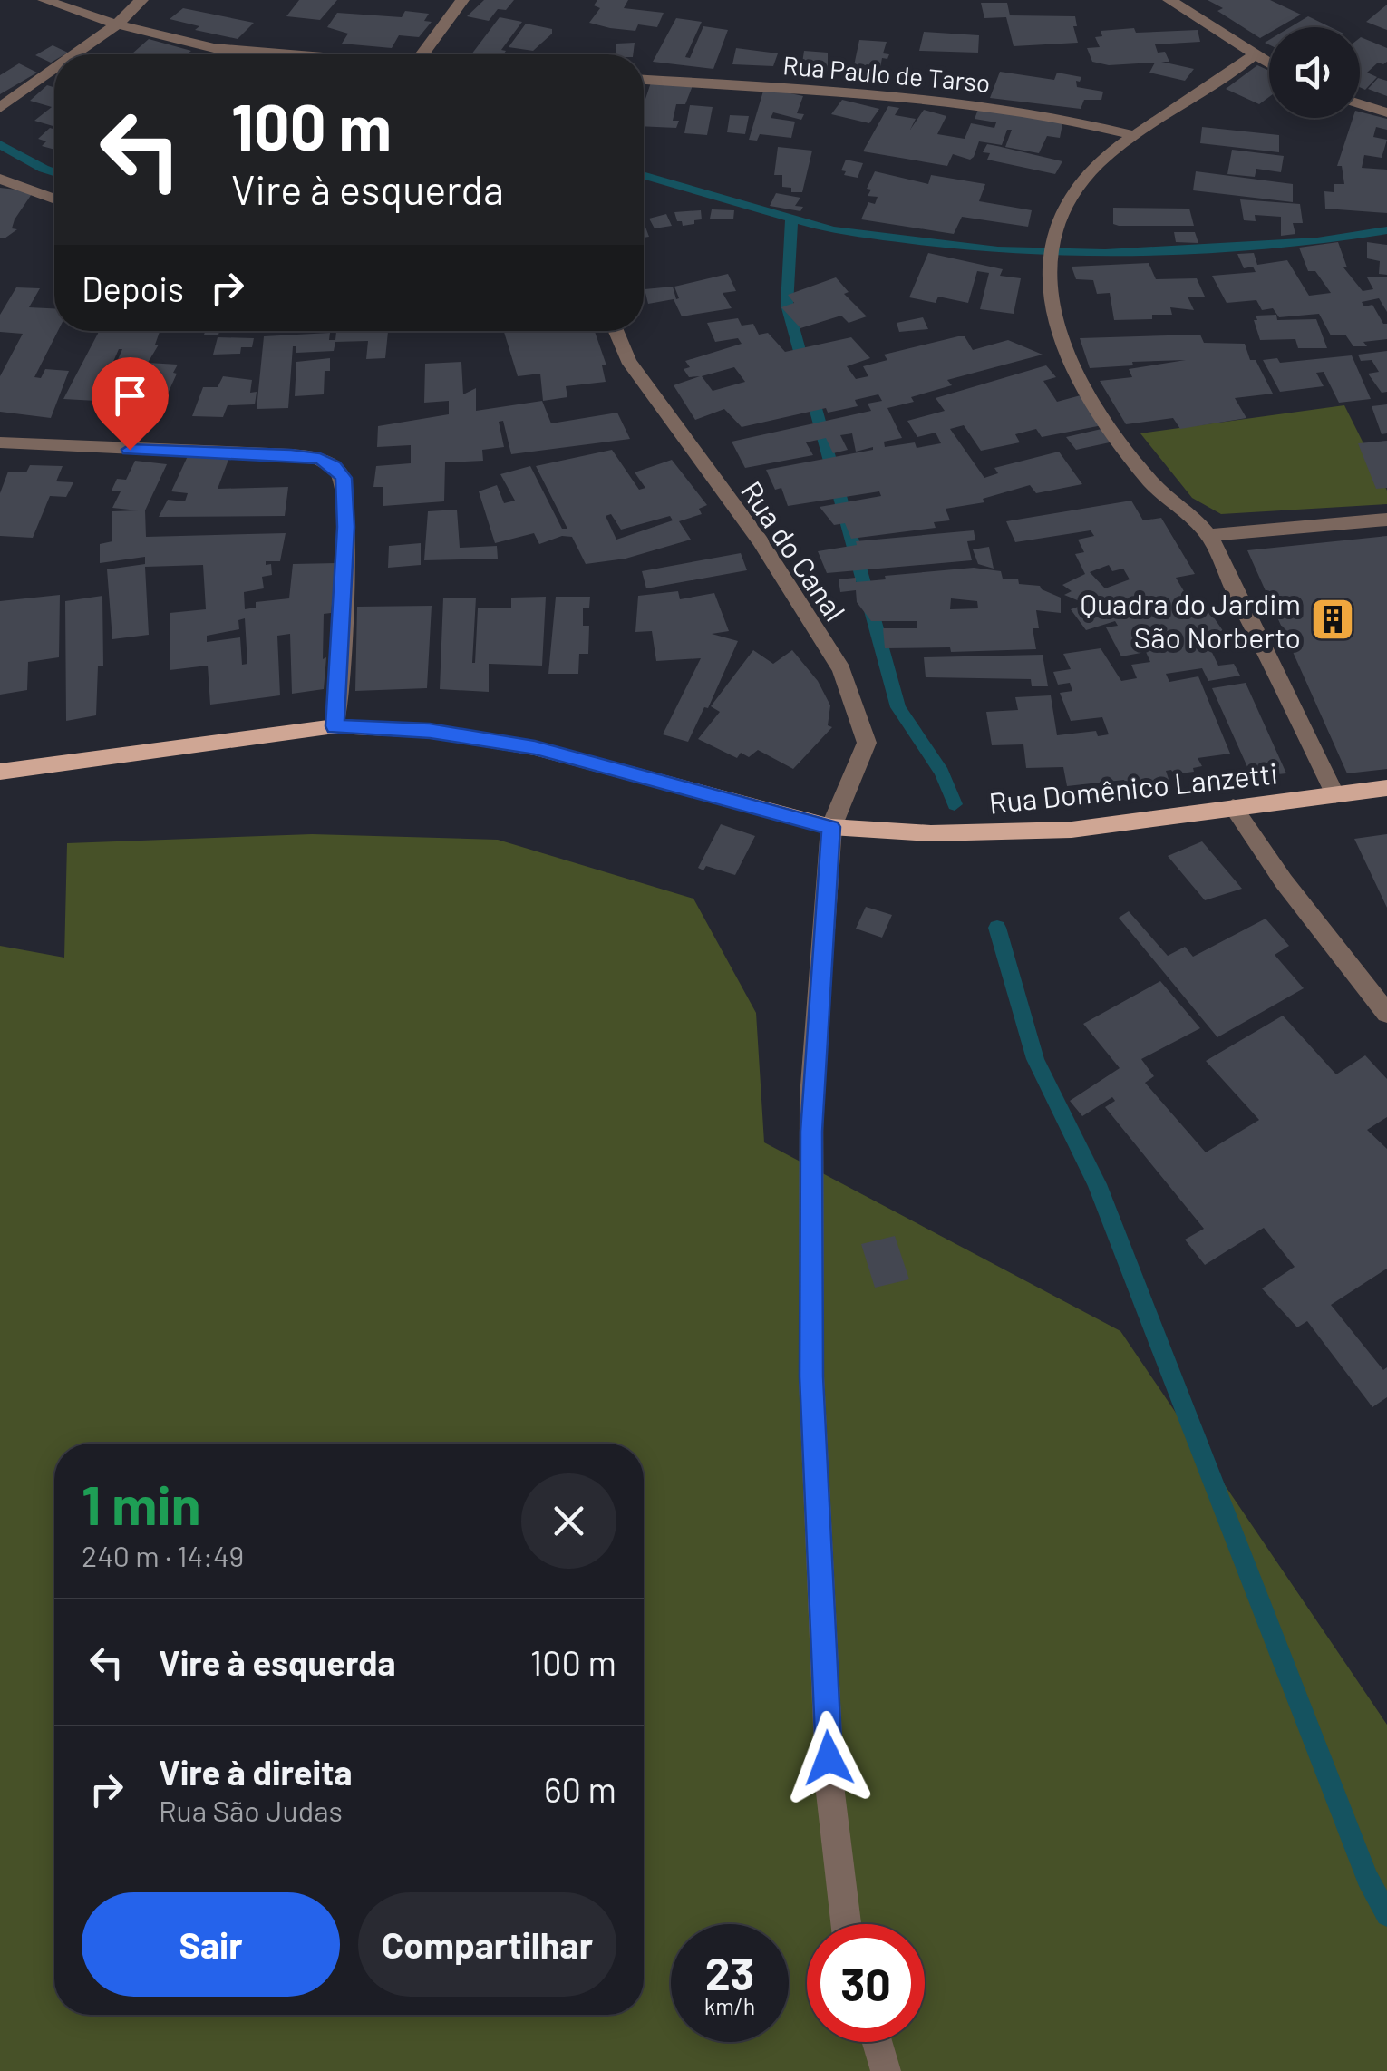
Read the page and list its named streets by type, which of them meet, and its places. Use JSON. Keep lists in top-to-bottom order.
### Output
{
  "streets": {
    "main road": ["Rua Domênico Lanzetti"],
    "street": ["Rua Paulo de Tarso", "Rua do Canal"]
  },
  "crossings": [
    ["Rua do Canal", "Rua Domênico Lanzetti"]
  ],
  "places": {
    "building": ["Quadra do Jardim São Norberto"]
  },
  "page": {
    "turn": ["100 m", "Vire à esquerda"],
    "then": "Depois",
    "heading": ["1 min", "240 m · 14:49"],
    "list": [
      {
        "name": "Vire à esquerda",
        "value": "100 m"
      },
      {
        "name": "Vire à direita",
        "note": "Rua São Judas",
        "value": "60 m"
      }
    ],
    "buttons": ["Sair", "Compartilhar"],
    "speed": "23 km/h",
    "limit": "30"
  }
}
